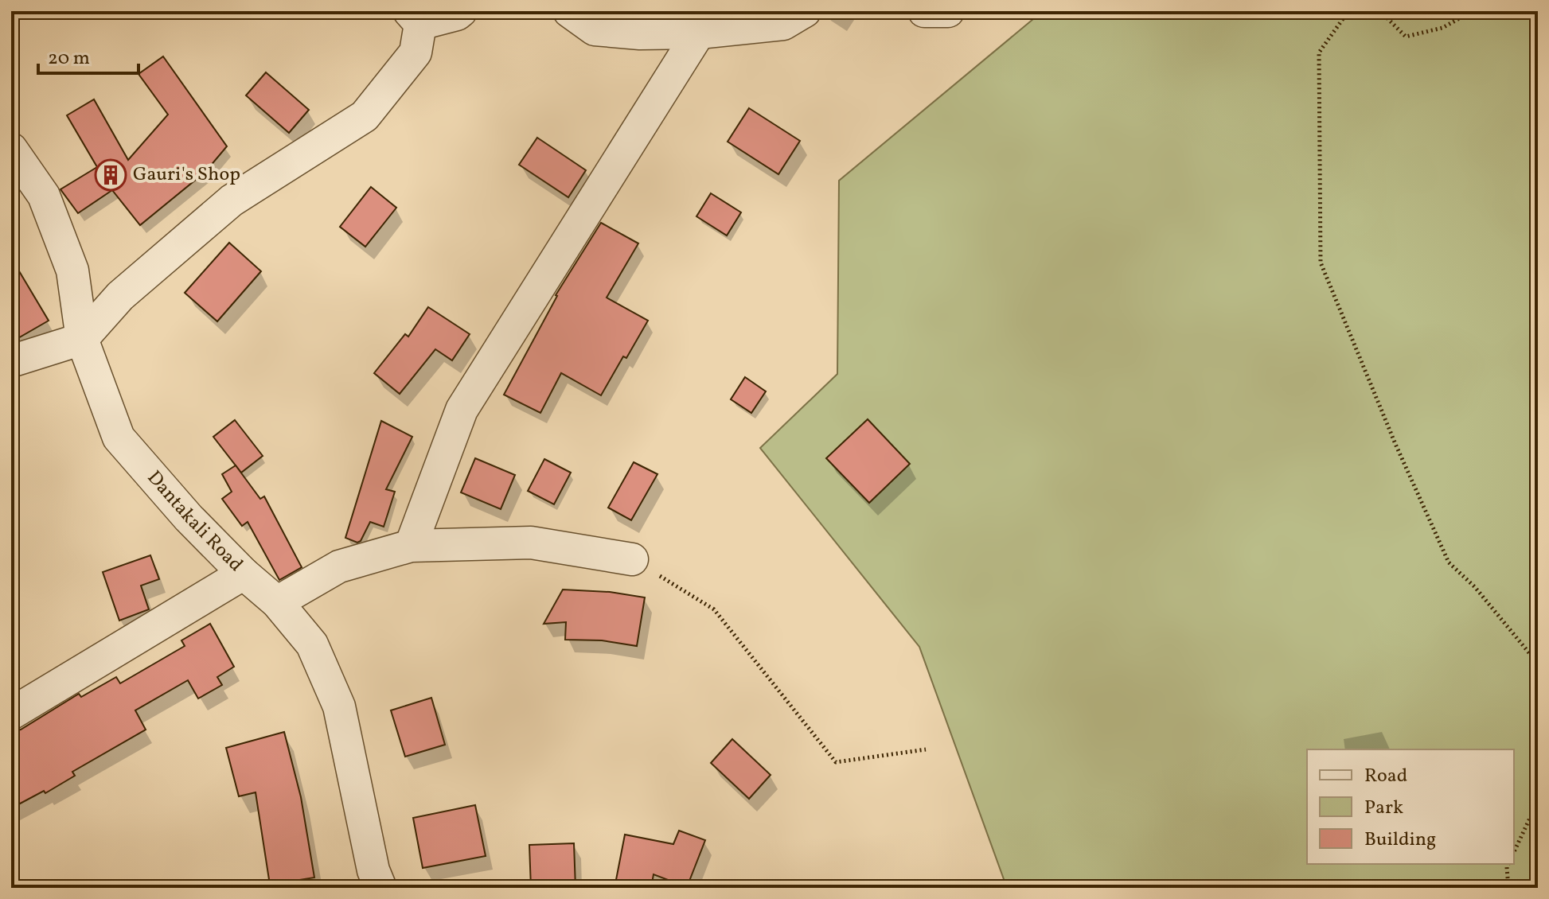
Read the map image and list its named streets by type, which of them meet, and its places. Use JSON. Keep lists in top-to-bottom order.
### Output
{
  "streets": {
    "street": ["Dantakali Road"]
  },
  "places": {
    "building": ["Gauri's Shop"]
  },
  "legend": ["Road", "Park", "Building"],
  "scale_bar": "20 m"
}
